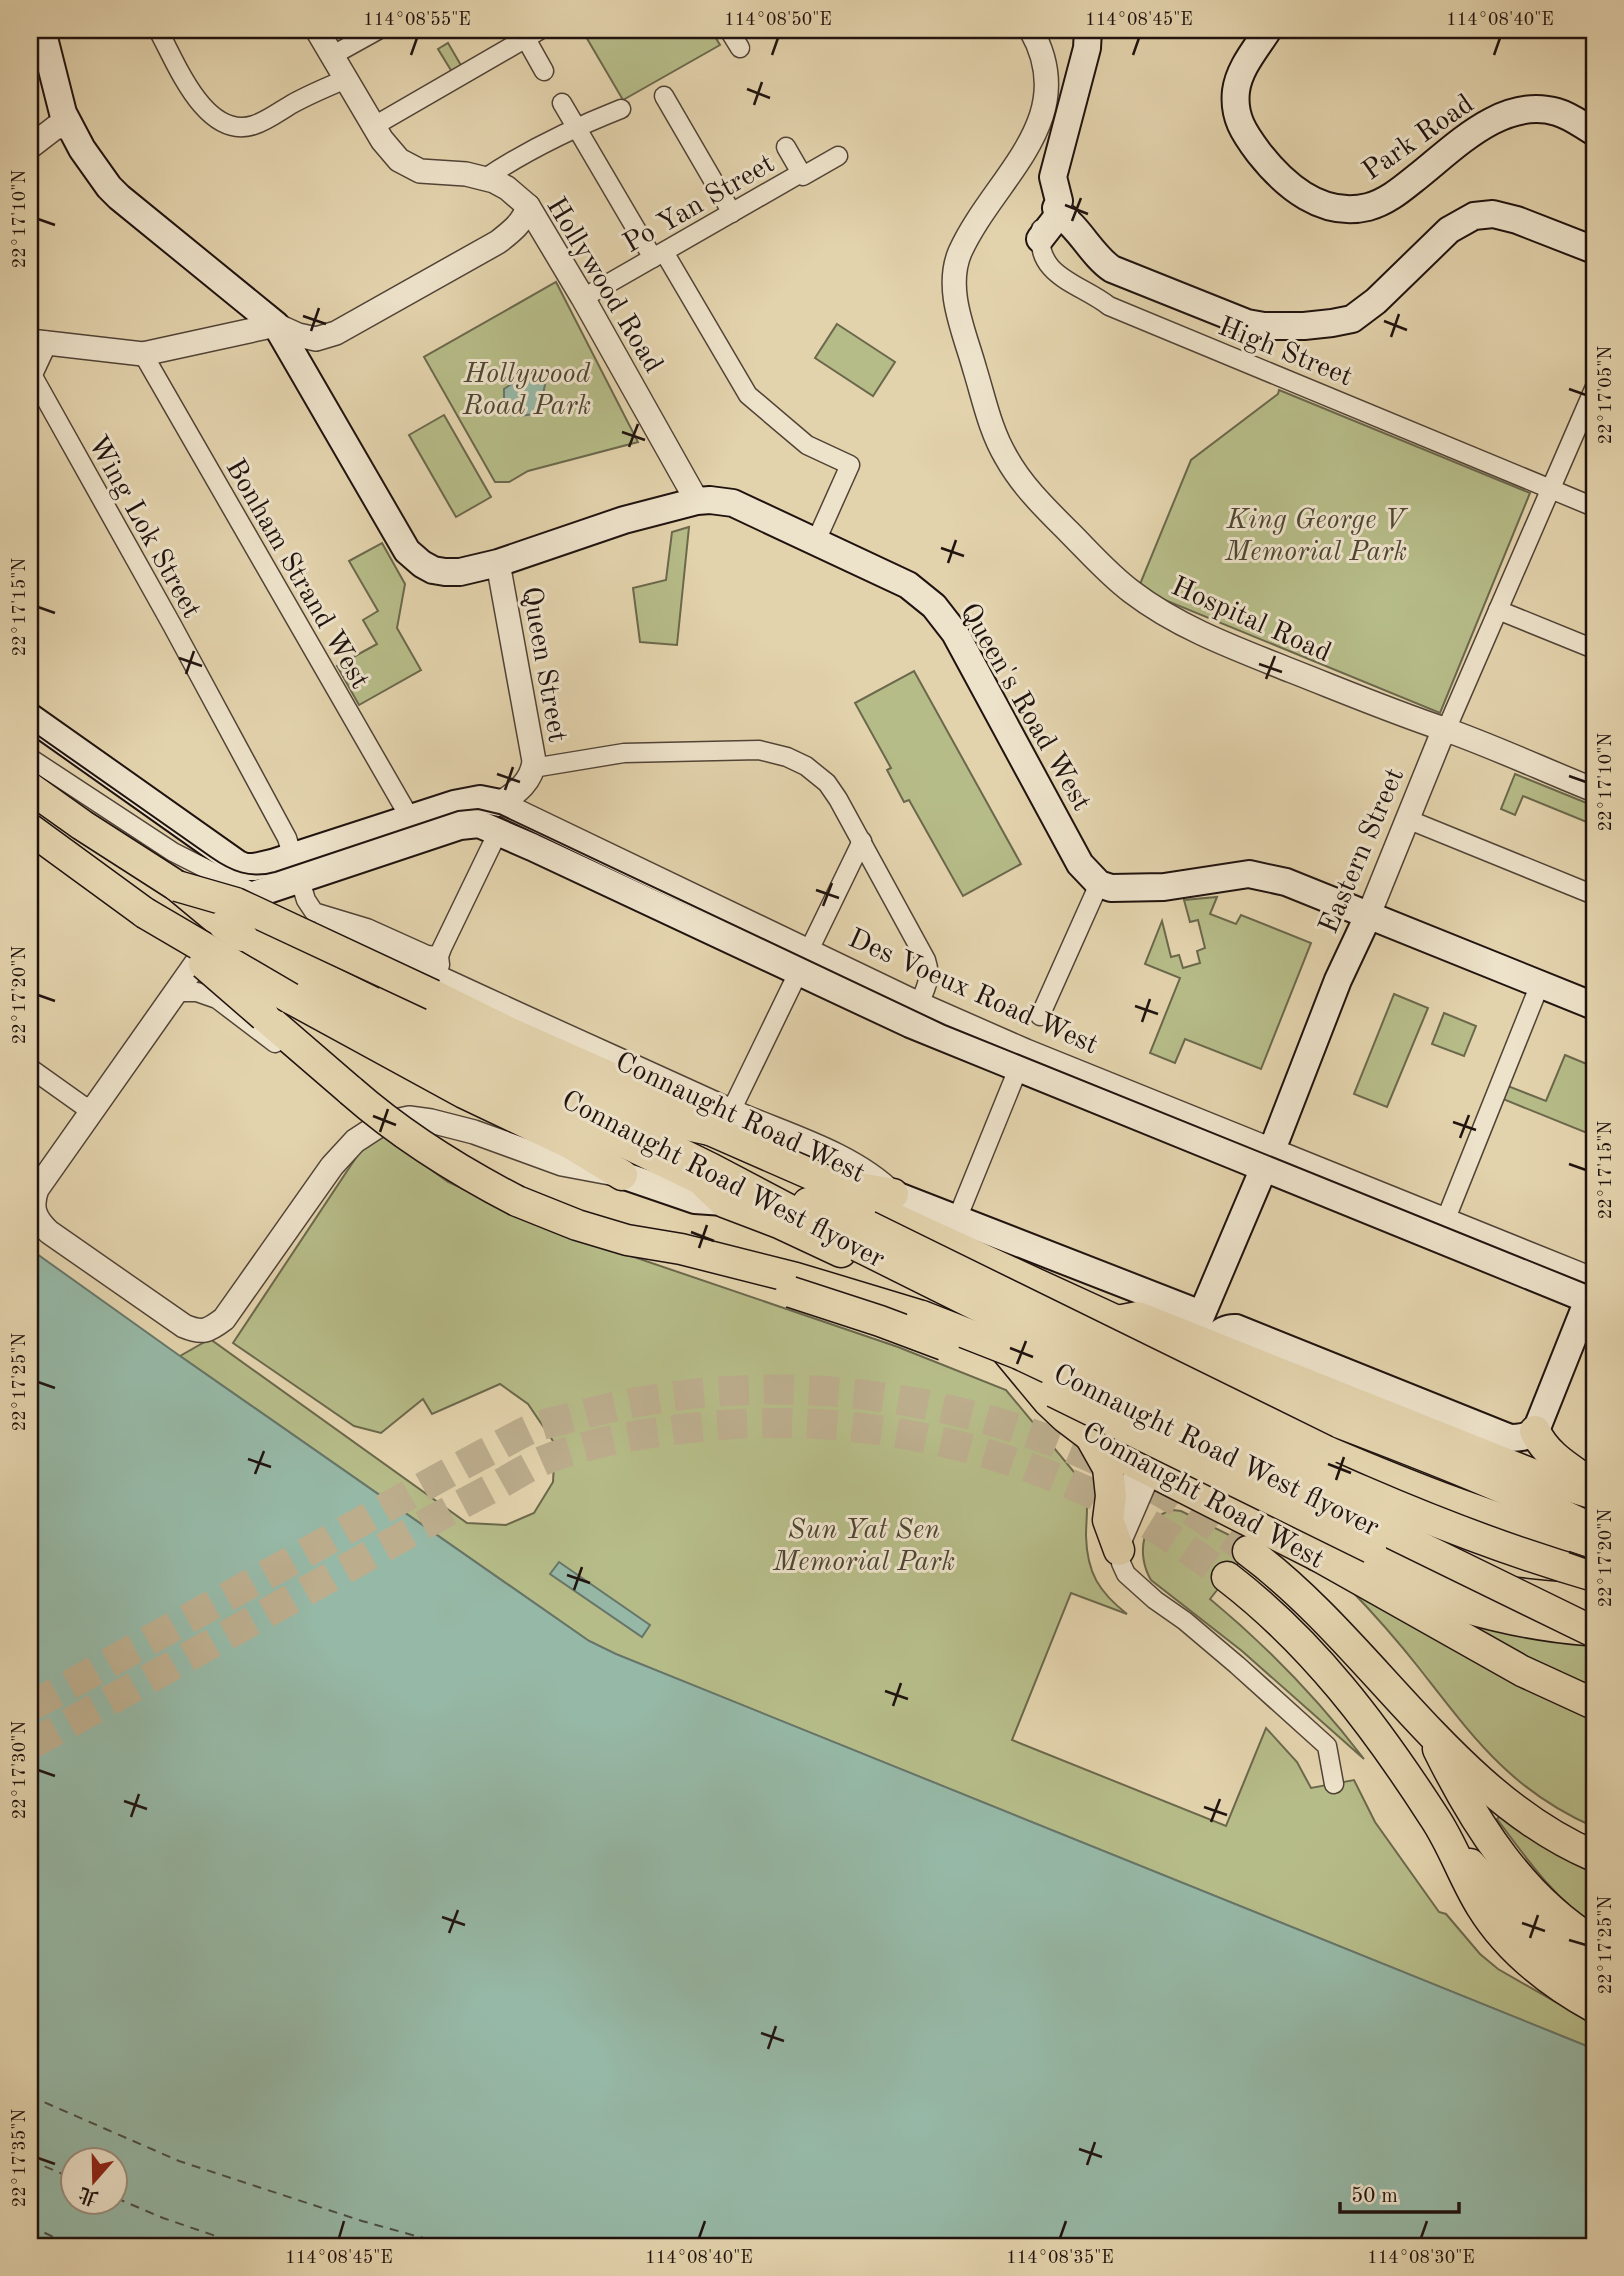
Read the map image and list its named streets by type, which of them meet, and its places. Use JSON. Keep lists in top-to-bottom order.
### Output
{
  "streets": {
    "main road": [
      "Park Road",
      "Queen's Road West",
      "Eastern Street",
      "Des Voeux Road West",
      "Connaught Road West",
      "Connaught Road West flyover"
    ],
    "street": [
      "Po Yan Street",
      "Hollywood Road",
      "High Street",
      "Wing Lok Street",
      "Bonham Strand West",
      "Hospital Road",
      "Queen Street"
    ]
  },
  "crossings": [
    ["Po Yan Street", "Hollywood Road"],
    ["Hollywood Road", "Queen's Road West"],
    ["High Street", "Eastern Street"],
    ["Wing Lok Street", "Des Voeux Road West"],
    ["Wing Lok Street", "Connaught Road West"],
    ["Bonham Strand West", "Des Voeux Road West"],
    ["Hospital Road", "Eastern Street"],
    ["Queen Street", "Queen's Road West"],
    ["Queen Street", "Des Voeux Road West"],
    ["Eastern Street", "Des Voeux Road West"],
    ["Eastern Street", "Connaught Road West"],
    ["Des Voeux Road West", "Connaught Road West"]
  ],
  "parks": ["Hollywood Road Park", "King George V Memorial Park", "Sun Yat Sen Memorial Park"],
  "scale_bar": "50 m",
  "north": "bottom",
  "coordinates": [
    "114°08'55\"E",
    "114°08'50\"E",
    "114°08'45\"E",
    "114°08'40\"E",
    "22°17'10\"N",
    "22°17'05\"N",
    "22°17'15\"N",
    "22°17'20\"N",
    "22°17'25\"N",
    "22°17'30\"N",
    "22°17'35\"N",
    "114°08'35\"E",
    "114°08'30\"E"
  ]
}
